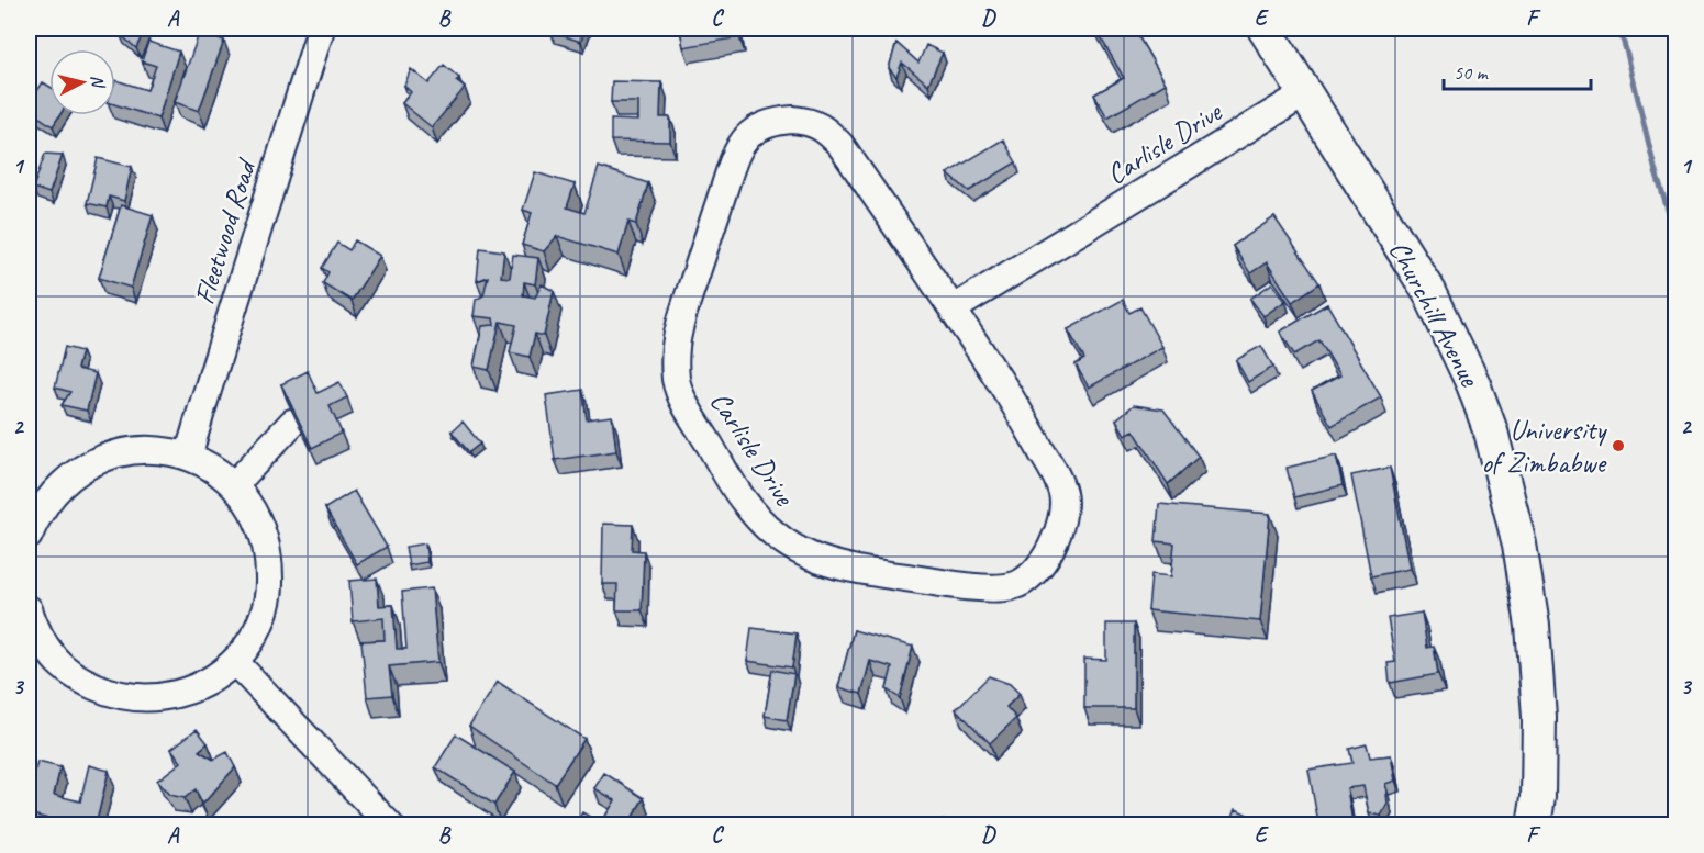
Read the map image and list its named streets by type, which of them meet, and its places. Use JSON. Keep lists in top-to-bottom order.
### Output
{
  "streets": {
    "main road": ["Churchill Avenue"],
    "street": ["Carlisle Drive", "Fleetwood Road"]
  },
  "crossings": [
    ["Carlisle Drive", "Churchill Avenue"]
  ],
  "places": ["University of Zimbabwe"],
  "scale_bar": "50 m",
  "north": "right",
  "grid": {
    "columns": [
      "A",
      "B",
      "C",
      "D",
      "E",
      "F"
    ],
    "rows": ["1", "2", "3"]
  }
}
